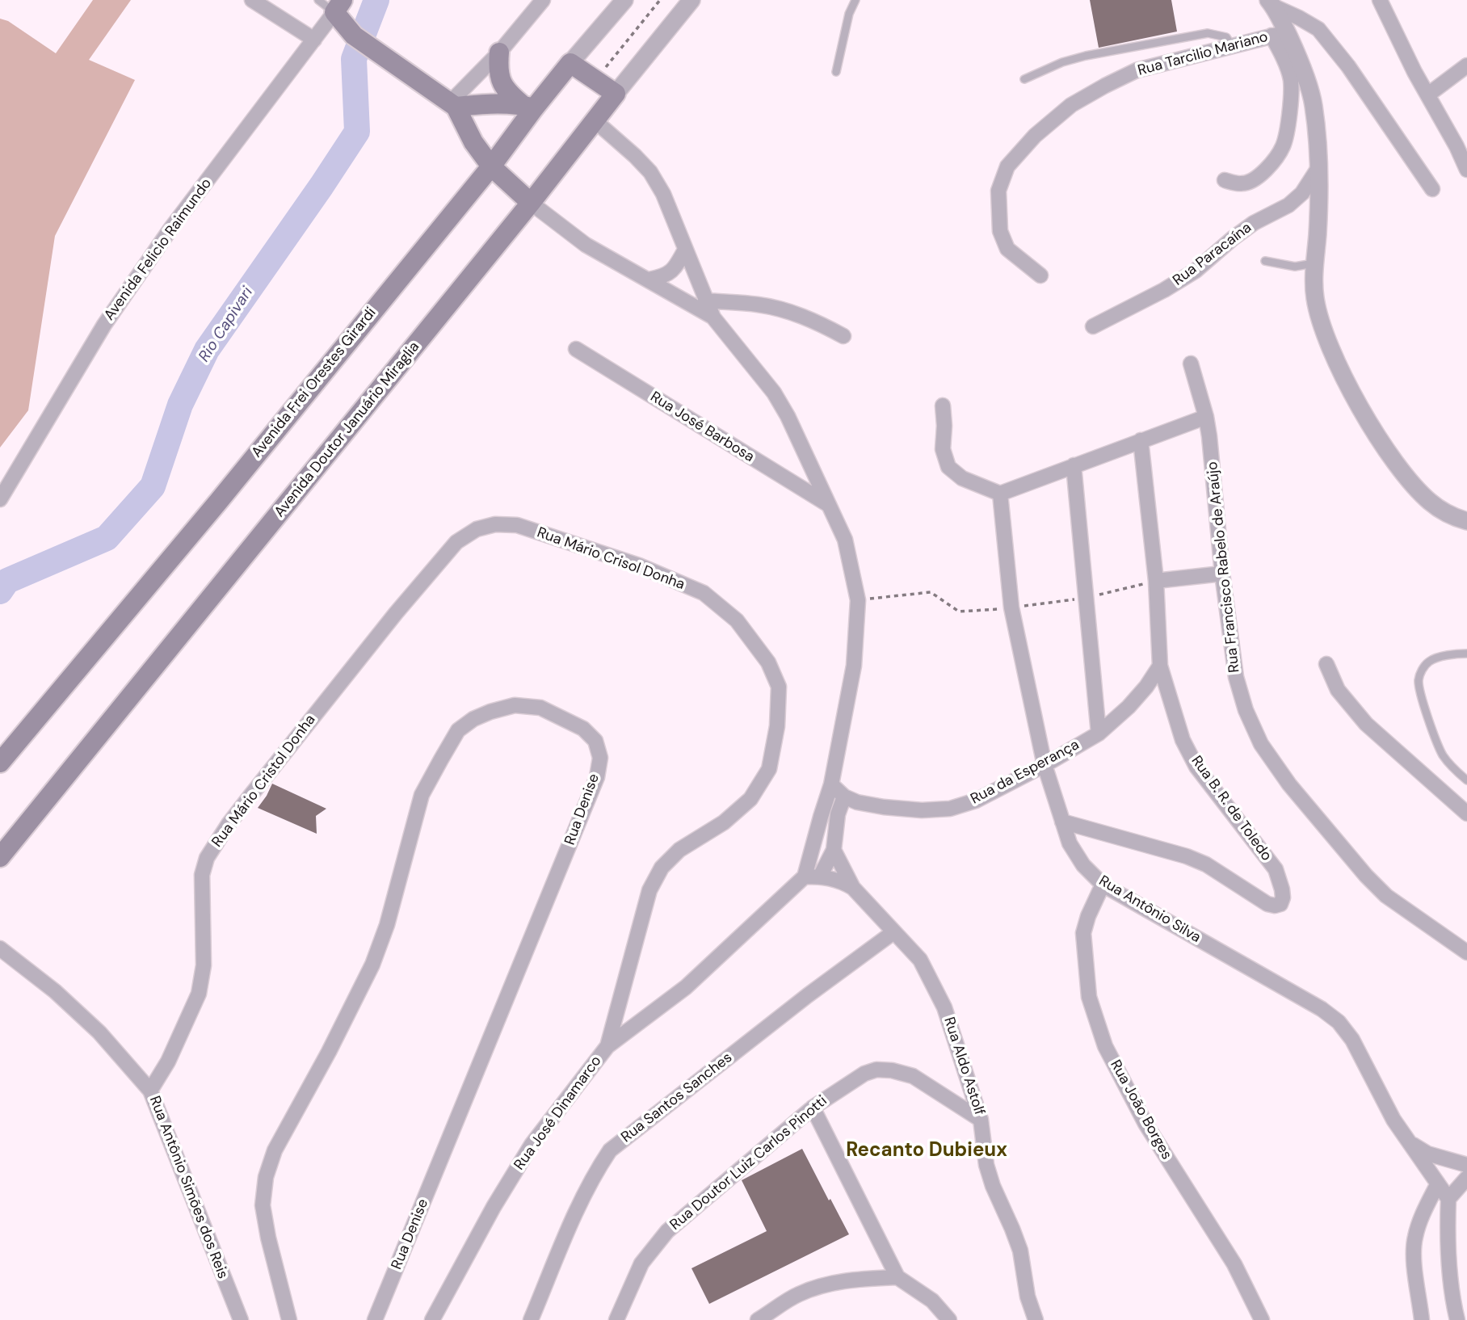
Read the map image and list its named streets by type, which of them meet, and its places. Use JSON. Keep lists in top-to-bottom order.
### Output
{
  "streets": {
    "main road": ["Avenida Frei Orestes Girardi", "Avenida Doutor Januário Miraglia"],
    "street": [
      "Rua Tarcilio Mariano",
      "Avenida Felicio Raimundo",
      "Rua Paracaína",
      "Rua José Barbosa",
      "Rua Mário Crisol Donha",
      "Rua Francisco Rabelo de Araújo",
      "Rua da Esperança",
      "Rua Mário Cristol Donha",
      "Rua B. R. de Toledo",
      "Rua Denise",
      "Rua Antônio Silva",
      "Rua Aldo Astolf",
      "Rua Santos Sanches",
      "Rua João Borges",
      "Rua José Dinamarco",
      "Rua Doutor Luiz Carlos Pinotti",
      "Rua Antônio Simões dos Reis"
    ]
  },
  "crossings": [
    ["Rua Mário Crisol Donha", "Rua Mário Cristol Donha"],
    ["Rua Mário Crisol Donha", "Rua José Dinamarco"],
    ["Rua da Esperança", "Rua B. R. de Toledo"],
    ["Rua da Esperança", "Rua Antônio Silva"],
    ["Rua Mário Cristol Donha", "Rua Antônio Simões dos Reis"],
    ["Rua B. R. de Toledo", "Rua Antônio Silva"],
    ["Rua Antônio Silva", "Rua João Borges"],
    ["Rua Aldo Astolf", "Rua Santos Sanches"],
    ["Rua Aldo Astolf", "Rua José Dinamarco"],
    ["Rua Aldo Astolf", "Rua Doutor Luiz Carlos Pinotti"]
  ],
  "districts": ["Recanto Dubieux"],
  "water": ["Rio Capivari"]
}
